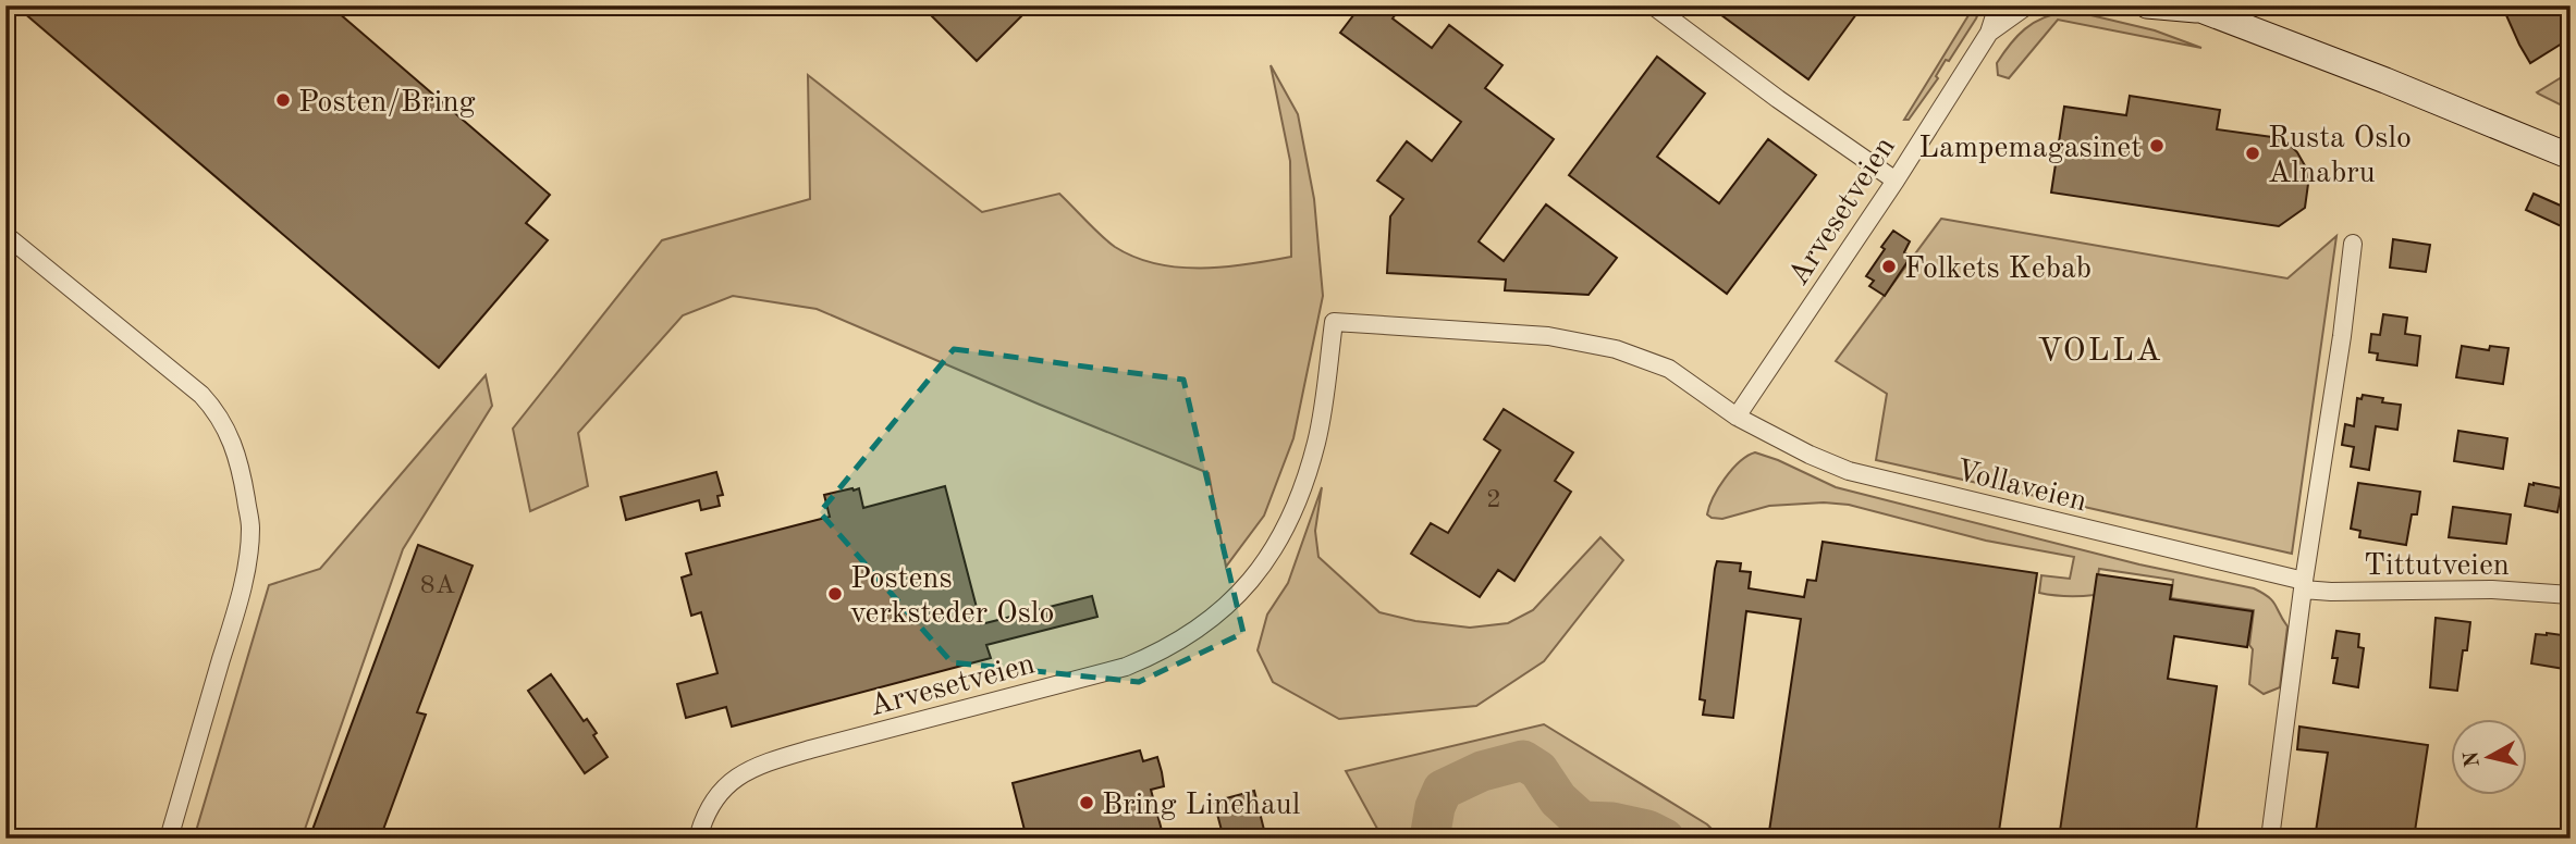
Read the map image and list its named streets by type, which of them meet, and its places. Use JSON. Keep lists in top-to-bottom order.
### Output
{
  "streets": {
    "street": ["Arvesetveien", "Vollaveien", "Tittutveien"]
  },
  "crossings": [
    ["Arvesetveien", "Vollaveien"],
    ["Vollaveien", "Tittutveien"]
  ],
  "districts": ["VOLLA"],
  "places": [
    "Posten/Bring",
    "Lampemagasinet",
    "Rusta Oslo Alnabru",
    "Folkets Kebab",
    "Postens verksteder Oslo",
    "Bring Linehaul"
  ],
  "house_numbers": ["2", "8A"],
  "north": "left"
}
